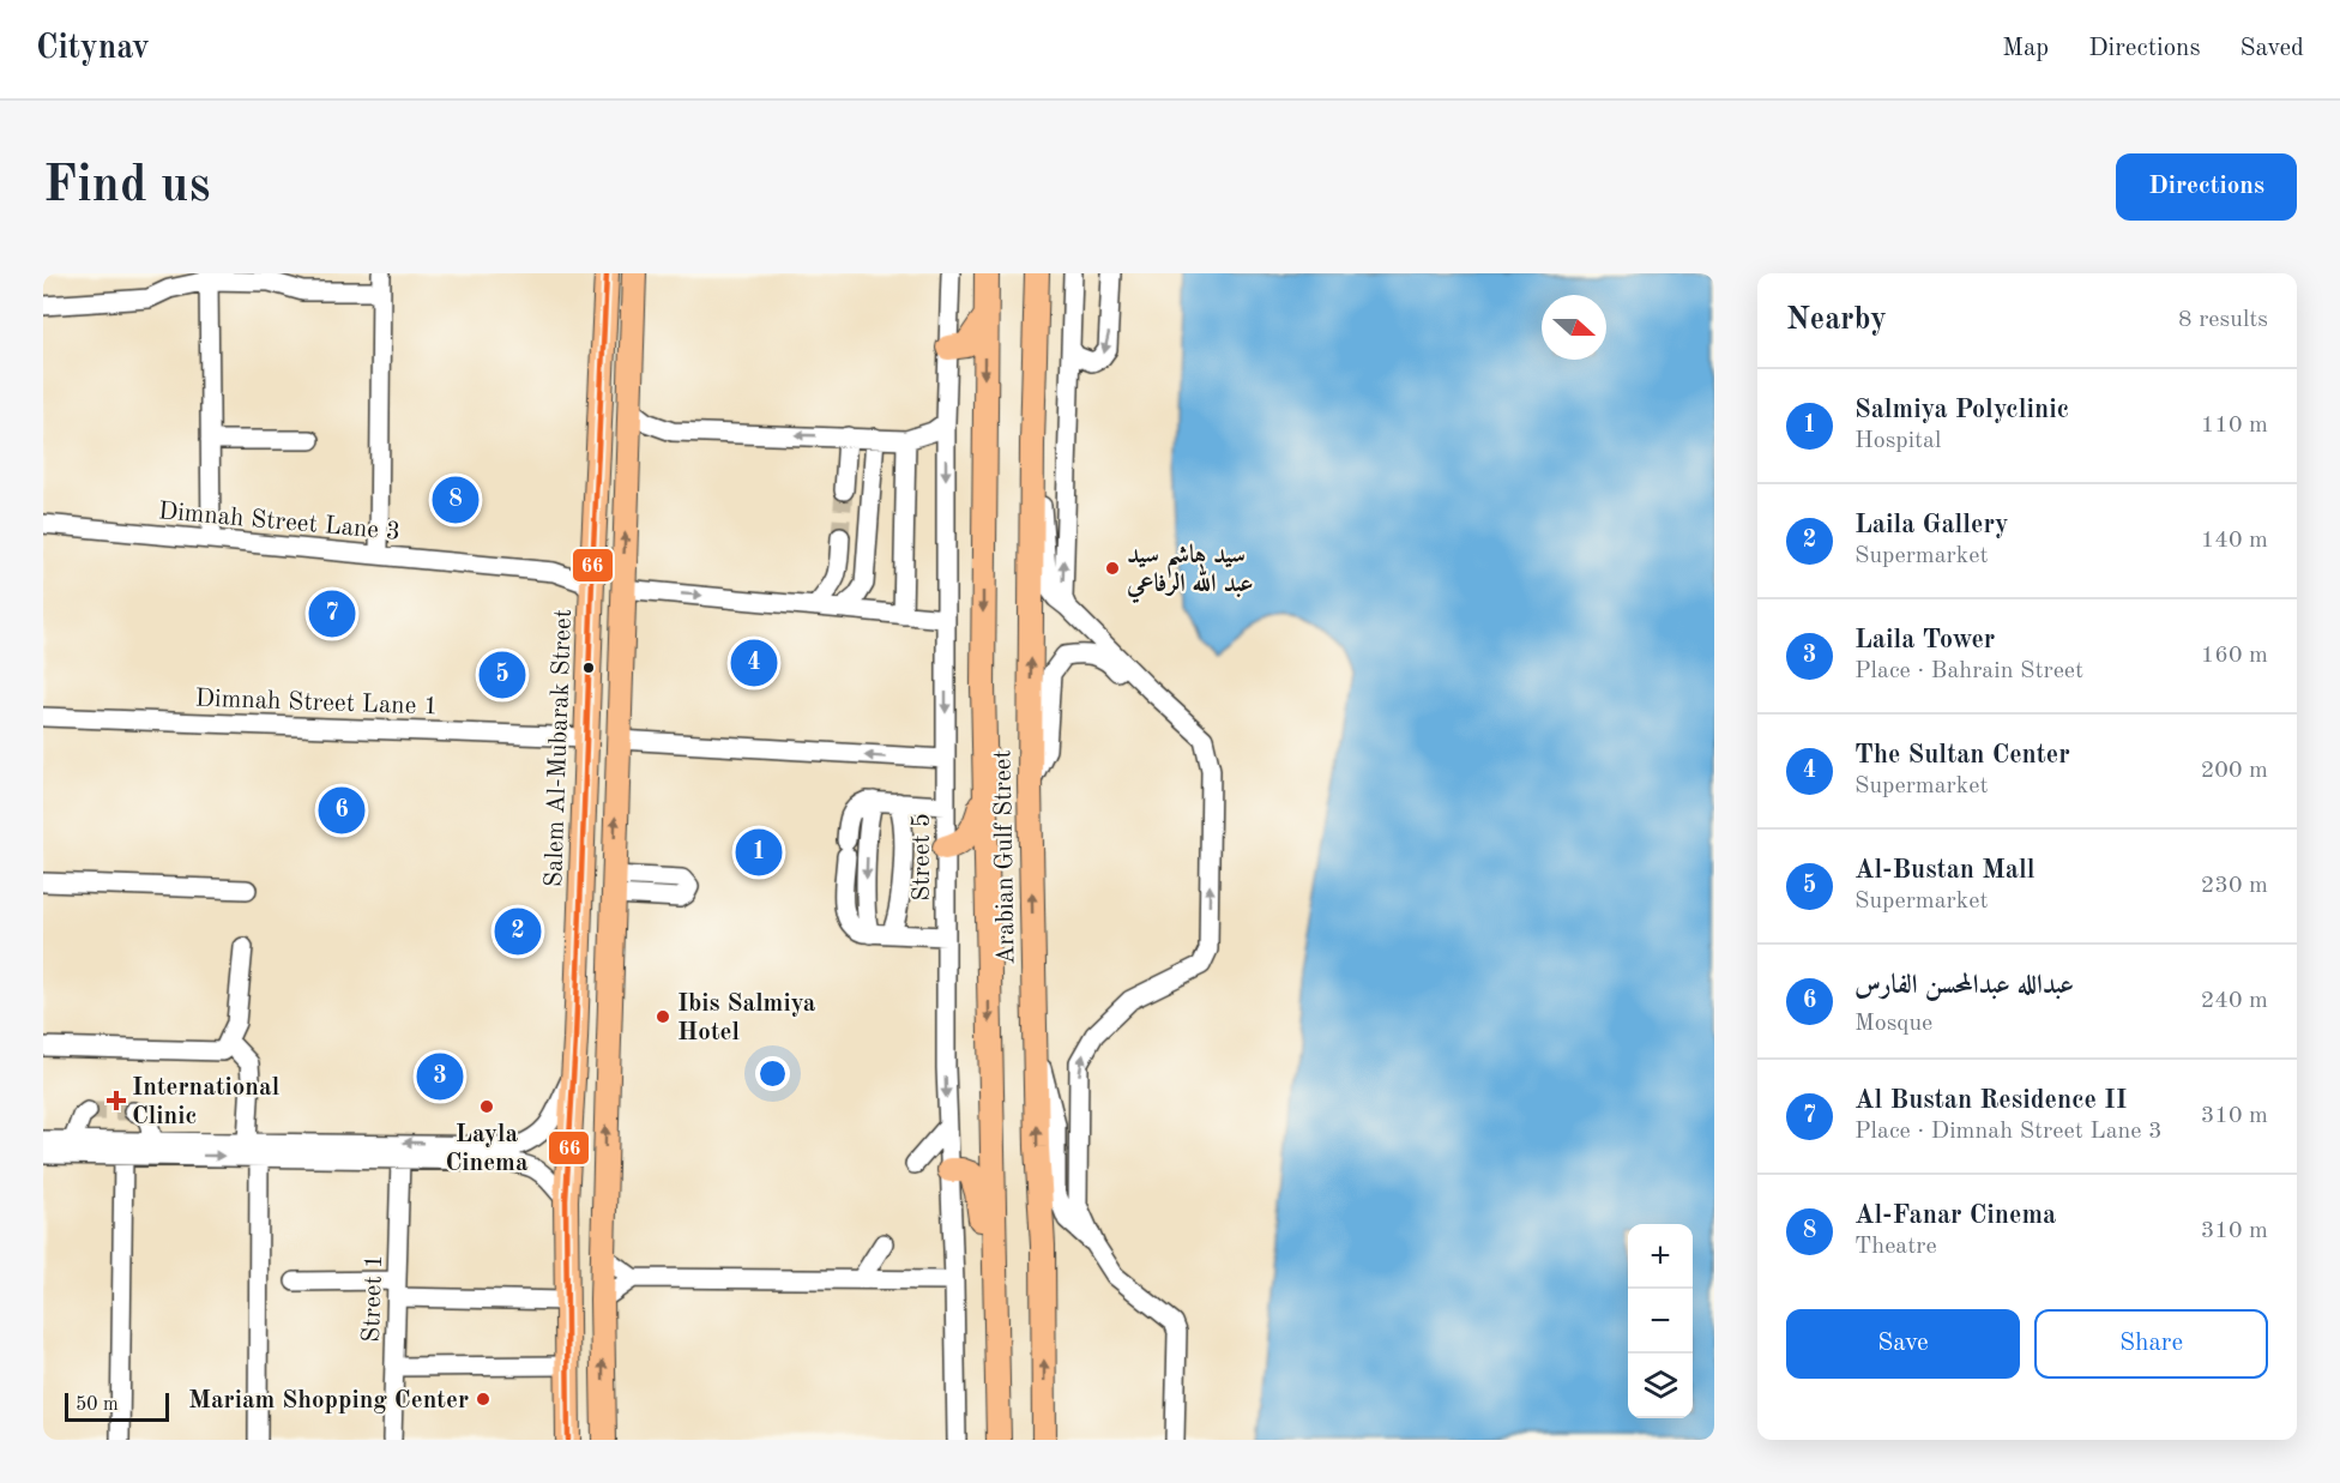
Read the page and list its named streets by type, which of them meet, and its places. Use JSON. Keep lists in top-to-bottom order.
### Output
{
  "streets": {
    "main road": ["Salem Al-Mubarak Street", "Arabian Gulf Street"],
    "street": [
      "Dimnah Street Lane 3",
      "Dimnah Street Lane 1",
      "Street 5",
      "Street 1"
    ]
  },
  "crossings": [
    ["Dimnah Street Lane 3", "Salem Al-Mubarak Street"],
    ["Dimnah Street Lane 1", "Salem Al-Mubarak Street"]
  ],
  "places": {
    "other": [
      "سيد هاشم سيد عبد الله الرفاعي",
      "Ibis Salmiya Hotel",
      "Layla Cinema",
      "Mariam Shopping Center"
    ],
    "health": ["International Clinic"]
  },
  "lines": ["transit line 66"],
  "scale_bar": "50 m",
  "north": "right",
  "page": {
    "header": "Citynav",
    "nav": ["Map", "Directions", "Saved"],
    "buttons": [
      "Directions",
      ["Save", "Share"]
    ],
    "title": "Find us",
    "heading": ["Nearby", "8 results"],
    "list": [
      {
        "mark": "1",
        "name": "Salmiya Polyclinic",
        "note": "Hospital",
        "value": "110 m"
      },
      {
        "mark": "2",
        "name": "Laila Gallery",
        "note": "Supermarket",
        "value": "140 m"
      },
      {
        "mark": "3",
        "name": "Laila Tower",
        "note": "Place · Bahrain Street",
        "value": "160 m"
      },
      {
        "mark": "4",
        "name": "The Sultan Center",
        "note": "Supermarket",
        "value": "200 m"
      },
      {
        "mark": "5",
        "name": "Al-Bustan Mall",
        "note": "Supermarket",
        "value": "230 m"
      },
      {
        "mark": "6",
        "name": "عبدالله عبدالمحسن الفارس",
        "note": "Mosque",
        "value": "240 m"
      },
      {
        "mark": "7",
        "name": "Al Bustan Residence II",
        "note": "Place · Dimnah Street Lane 3",
        "value": "310 m"
      },
      {
        "mark": "8",
        "name": "Al-Fanar Cinema",
        "note": "Theatre",
        "value": "310 m"
      }
    ],
    "pins": [
      "8",
      "7",
      "4",
      "5",
      "6",
      "1",
      "2",
      "3"
    ],
    "map_buttons": ["+", "−"],
    "scale": "50 m"
  }
}
